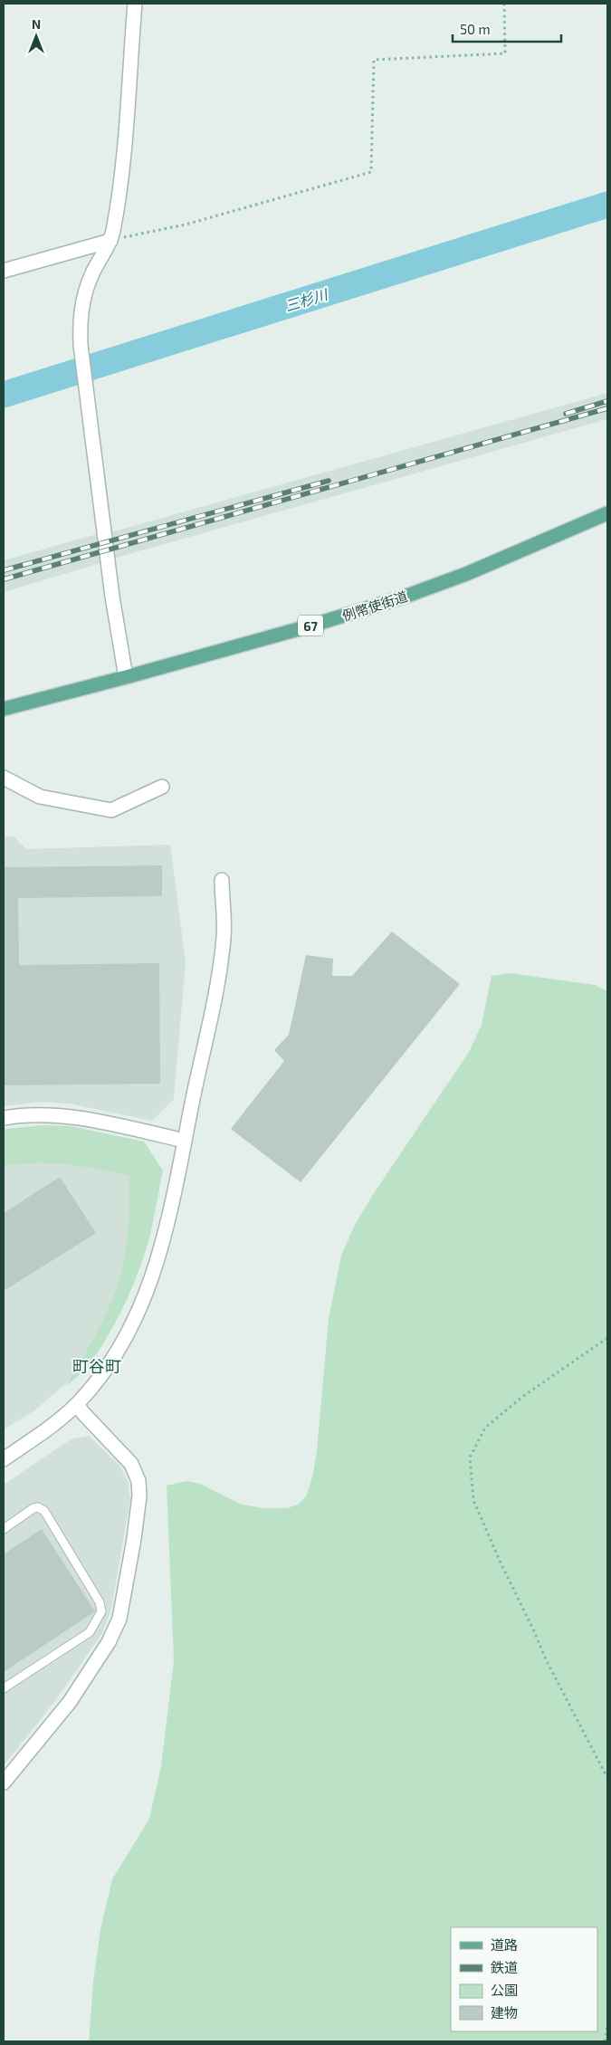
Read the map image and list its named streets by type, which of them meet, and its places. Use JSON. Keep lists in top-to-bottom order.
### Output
{
  "streets": {
    "main road": ["例幣使街道", "67"]
  },
  "districts": ["町谷町"],
  "water": ["三杉川"],
  "legend": [
    "道路",
    "鉄道",
    "公園",
    "建物"
  ],
  "scale_bar": "50 m",
  "north": "top"
}
